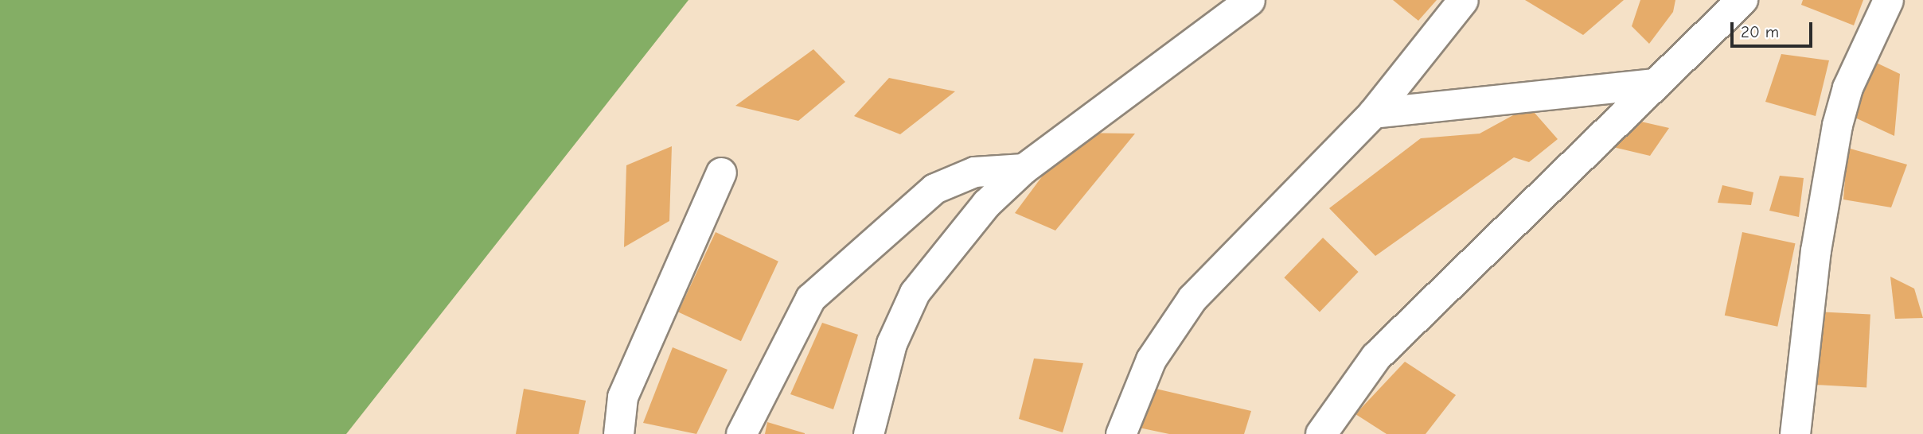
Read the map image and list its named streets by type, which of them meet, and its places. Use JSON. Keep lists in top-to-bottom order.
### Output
{
  "scale_bar": "20 m"
}
